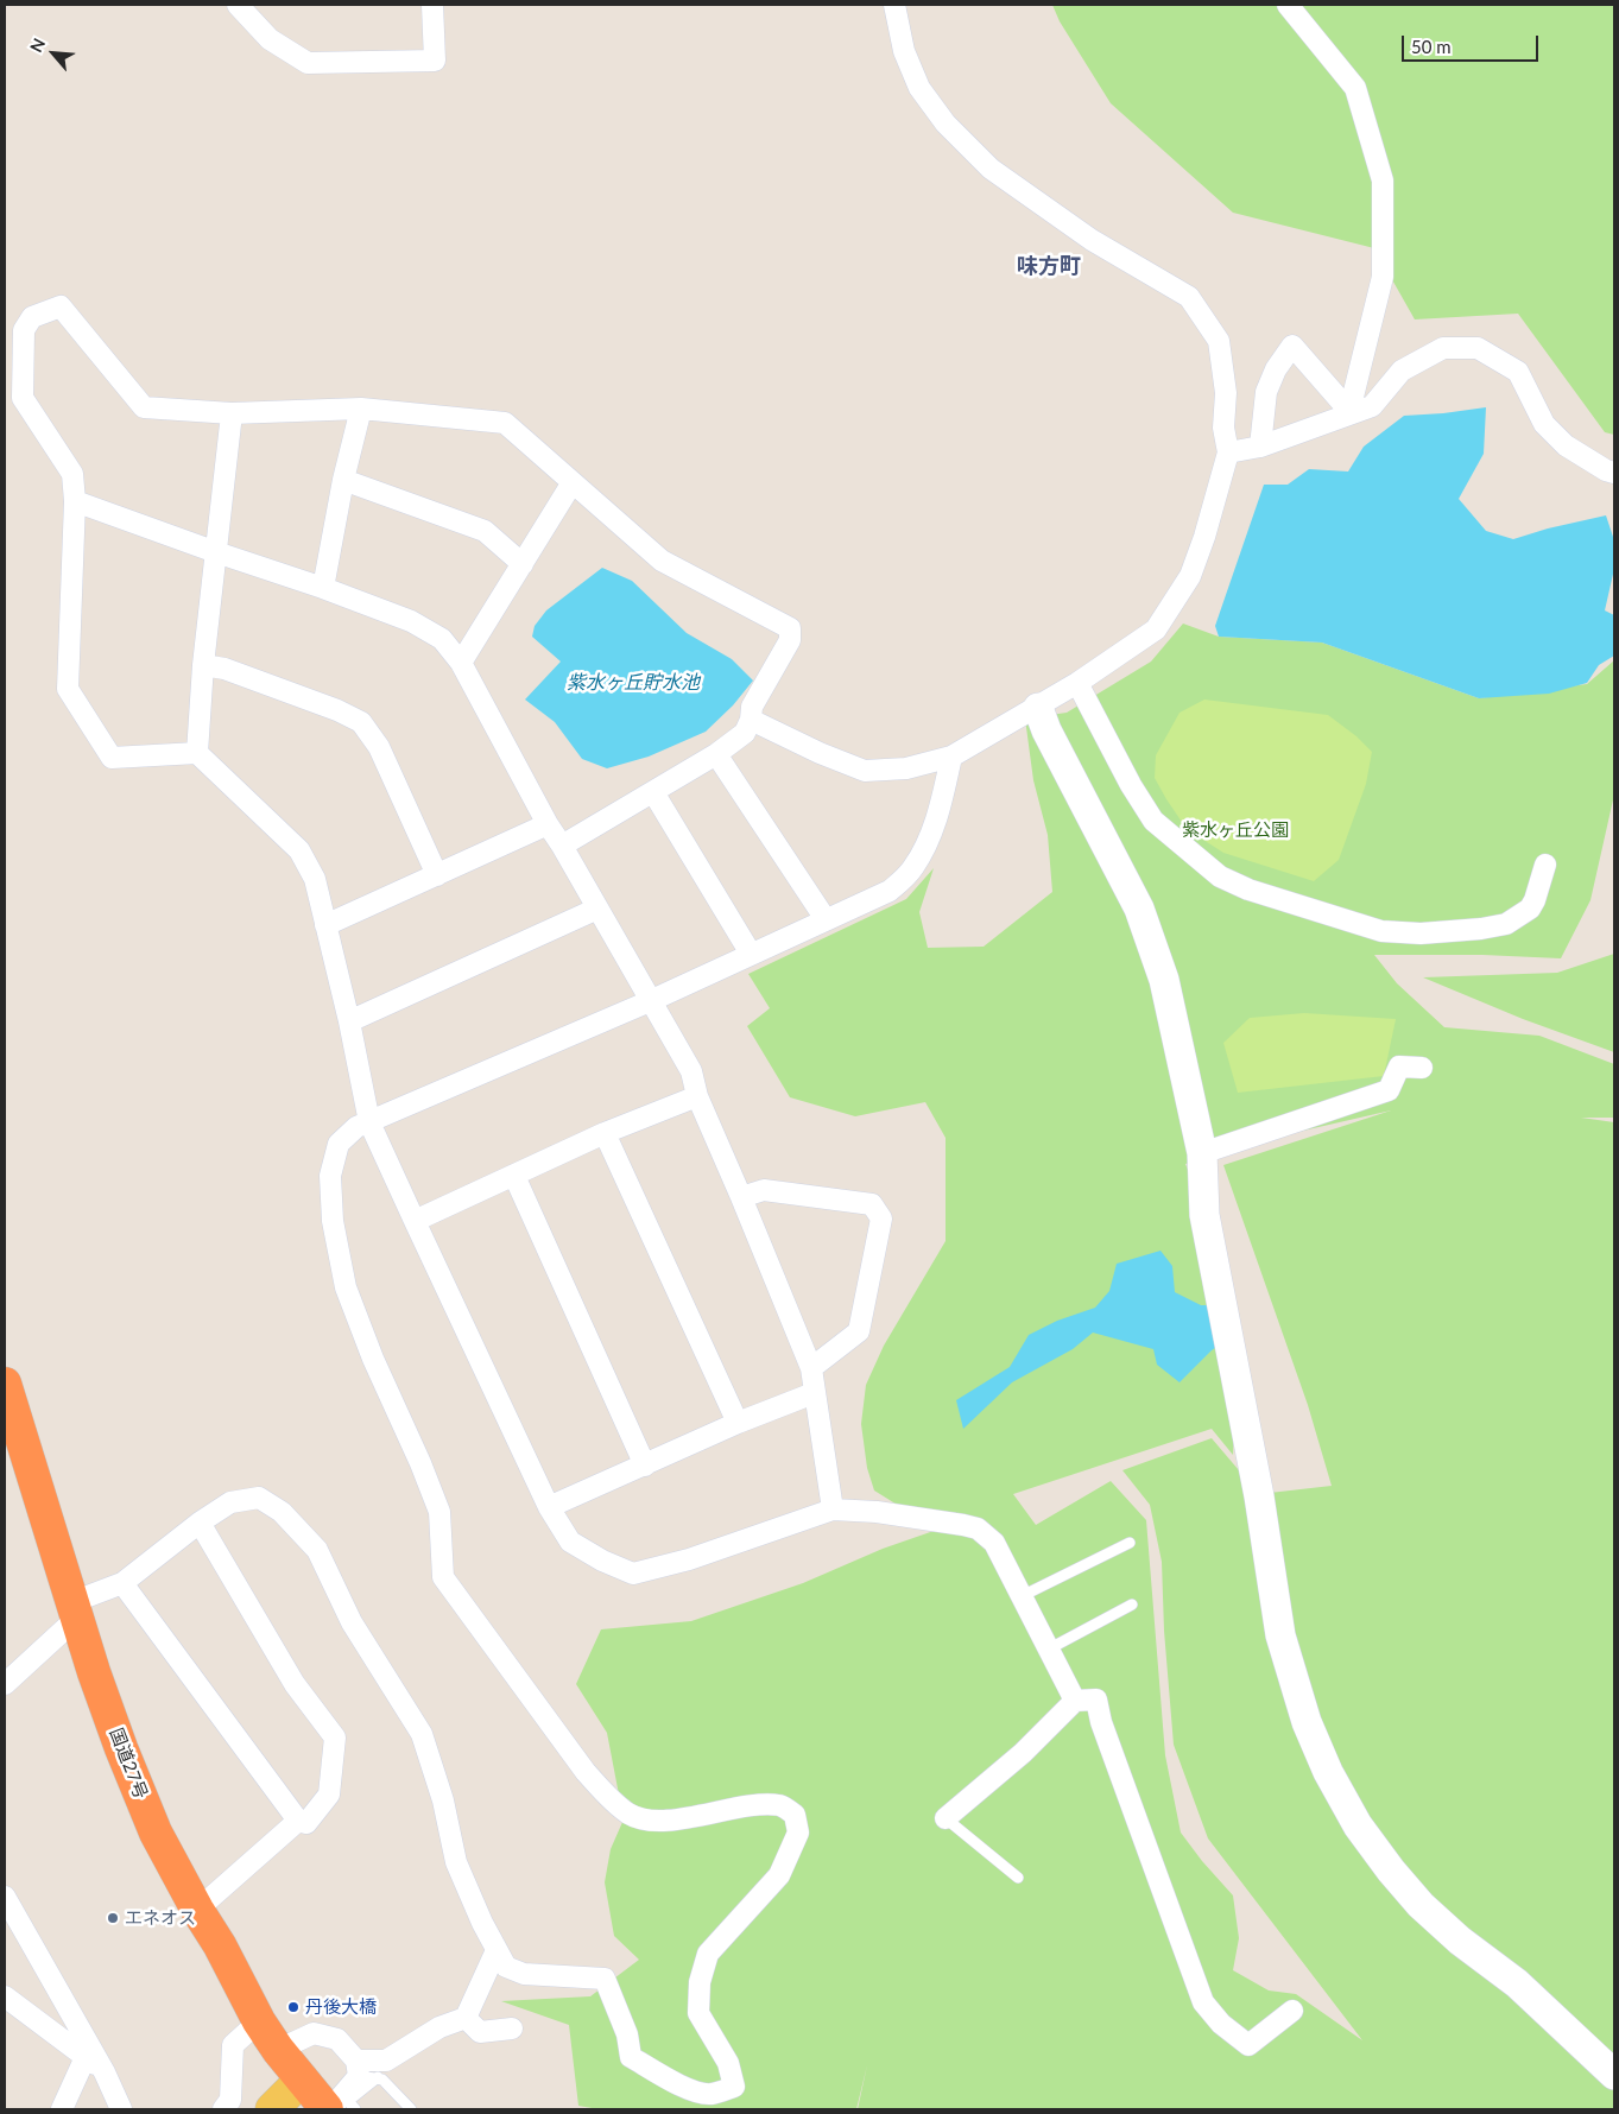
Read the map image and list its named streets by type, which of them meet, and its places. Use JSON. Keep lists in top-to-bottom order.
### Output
{
  "streets": {
    "highway": ["国道27号"]
  },
  "districts": ["味方町"],
  "water": ["紫水ヶ丘貯水池"],
  "parks": ["紫水ヶ丘公園"],
  "places": ["エネオス", "丹後大橋"],
  "scale_bar": "50 m",
  "north": "top left"
}
